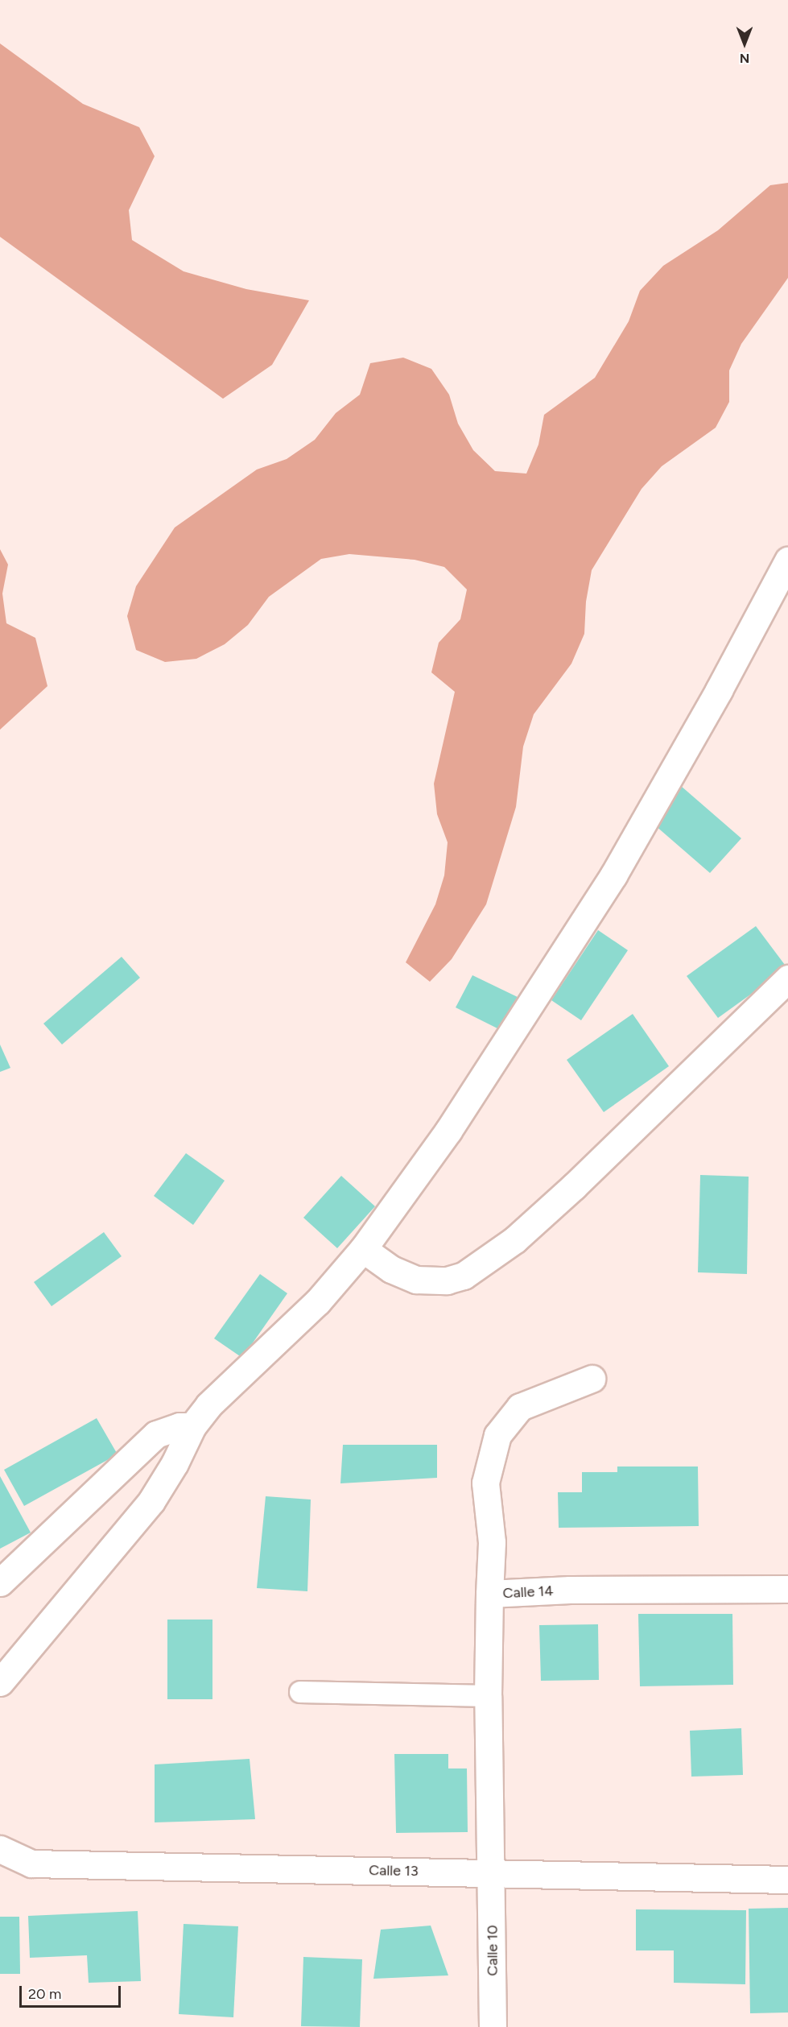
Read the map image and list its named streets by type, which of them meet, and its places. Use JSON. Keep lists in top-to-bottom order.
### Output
{
  "streets": {
    "street": ["Calle 14", "Calle 13", "Calle 10"]
  },
  "crossings": [
    ["Calle 14", "Calle 13"],
    ["Calle 14", "Calle 10"],
    ["Calle 13", "Calle 10"]
  ],
  "scale_bar": "20 m",
  "north": "bottom"
}
